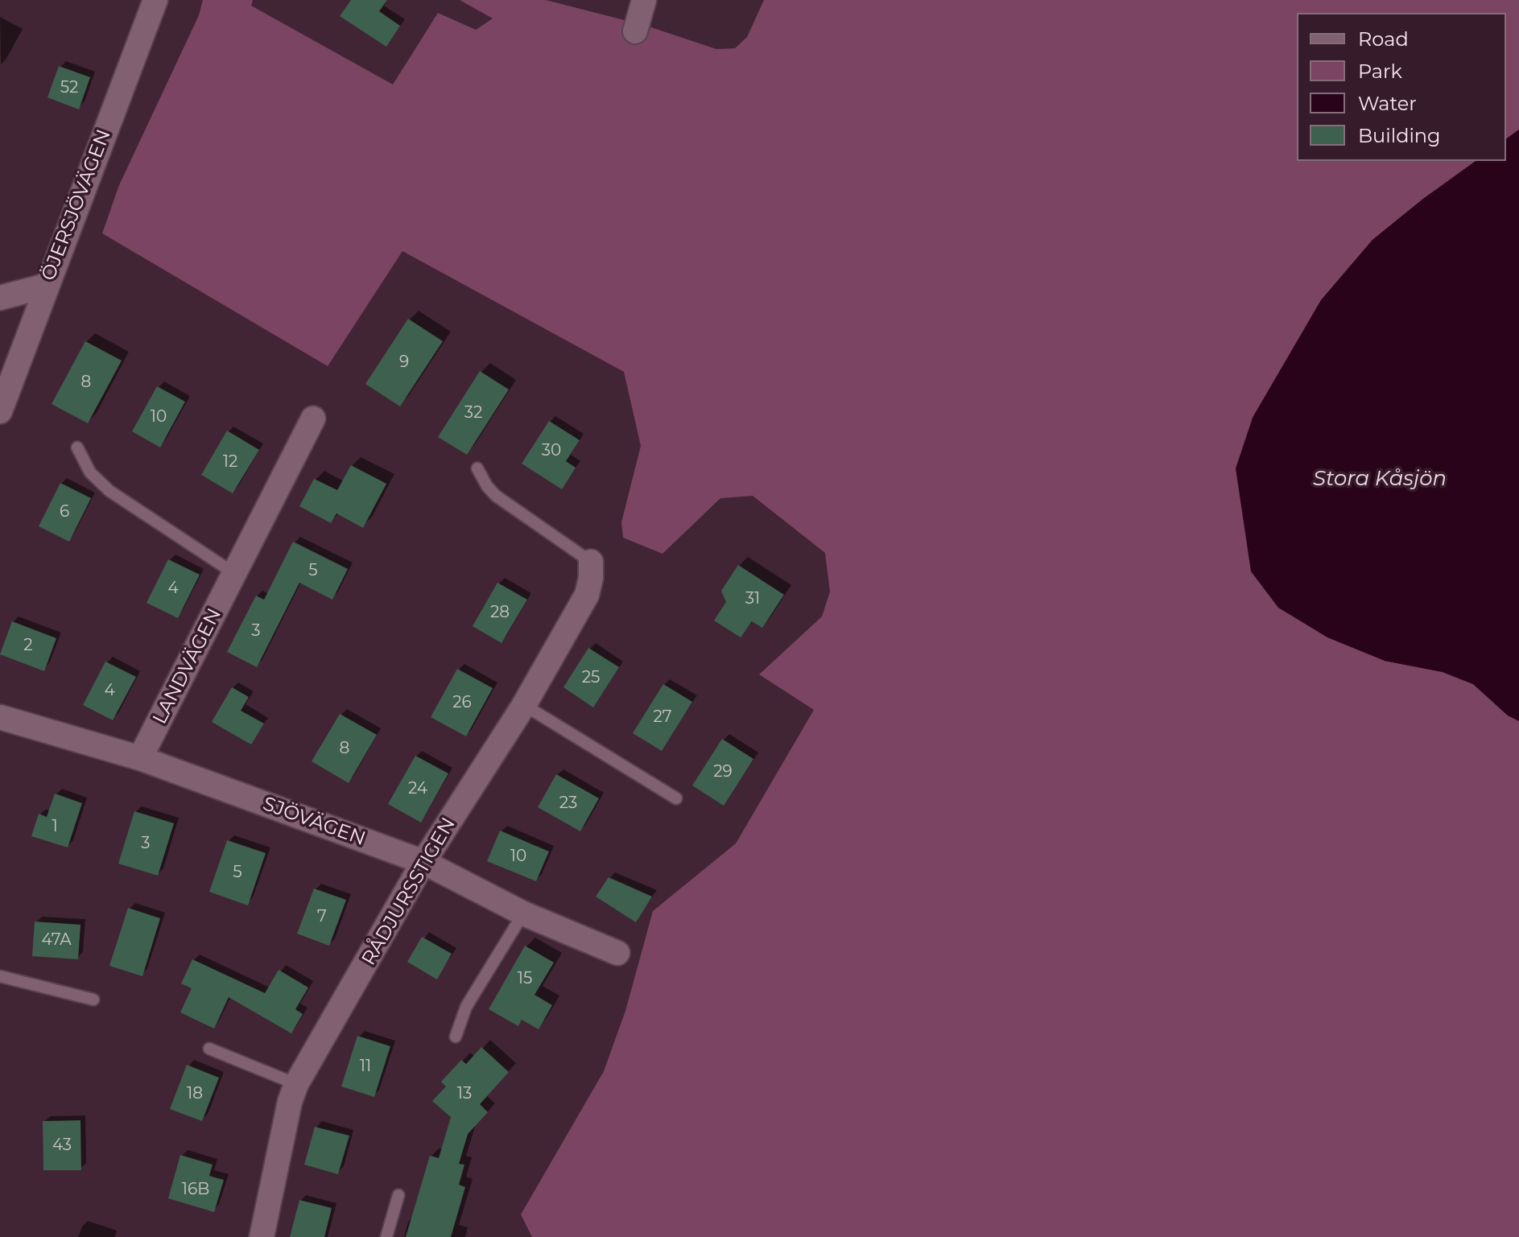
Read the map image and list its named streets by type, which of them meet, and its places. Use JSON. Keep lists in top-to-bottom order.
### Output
{
  "streets": {
    "street": [
      "ÖJERSJÖVÄGEN",
      "LANDVÄGEN",
      "SJÖVÄGEN",
      "RÅDJURSSTIGEN"
    ]
  },
  "crossings": [
    ["LANDVÄGEN", "SJÖVÄGEN"],
    ["SJÖVÄGEN", "RÅDJURSSTIGEN"]
  ],
  "water": ["Stora Kåsjön"],
  "house_numbers": [
    "52",
    "9",
    "8",
    "32",
    "10",
    "30",
    "12",
    "6",
    "5",
    "4",
    "31",
    "28",
    "3",
    "2",
    "25",
    "4",
    "26",
    "27",
    "8",
    "29",
    "24",
    "23",
    "1",
    "3",
    "10",
    "5",
    "7",
    "47A",
    "15",
    "11",
    "18",
    "13",
    "43",
    "16B"
  ],
  "legend": [
    "Road",
    "Park",
    "Water",
    "Building"
  ]
}
